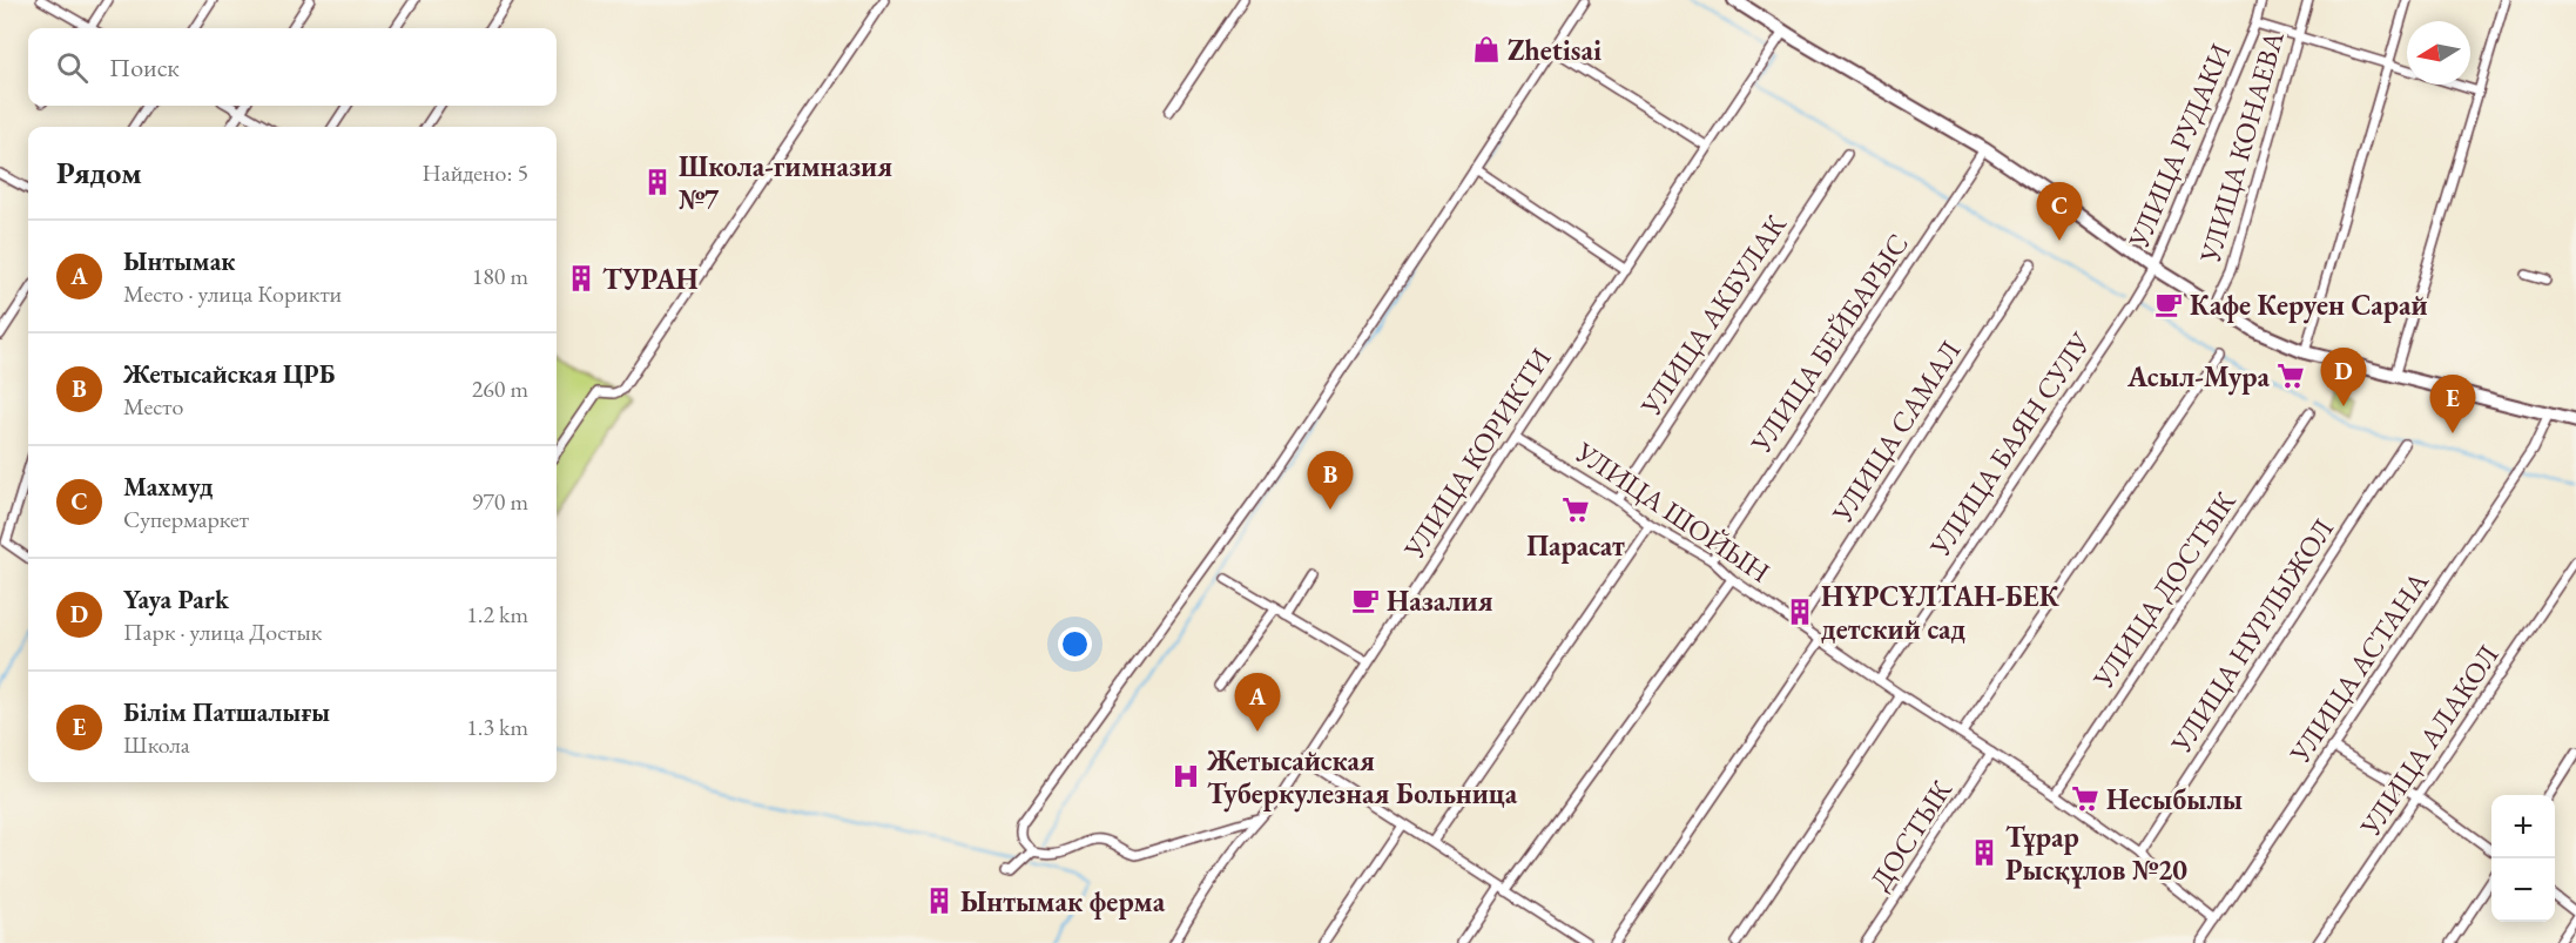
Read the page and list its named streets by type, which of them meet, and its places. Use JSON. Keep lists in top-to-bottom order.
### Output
{
  "streets": {
    "street": [
      "УЛИЦА РУДАКИ",
      "УЛИЦА КОНАЕВА",
      "УЛИЦА АКБУЛАК",
      "УЛИЦА БЕЙБАРЫС",
      "УЛИЦА САМАЛ",
      "УЛИЦА БАЯН СУЛУ",
      "УЛИЦА КОРИКТИ",
      "УЛИЦА ШОЙЫН",
      "УЛИЦА ДОСТЫК",
      "УЛИЦА НУРЛЫЖОЛ",
      "УЛИЦА АСТАНА",
      "УЛИЦА АЛАКОЛ",
      "ДОСТЫК"
    ]
  },
  "crossings": [
    ["УЛИЦА РУДАКИ", "УЛИЦА БАЯН СУЛУ"],
    ["УЛИЦА АКБУЛАК", "УЛИЦА ШОЙЫН"],
    ["УЛИЦА БЕЙБАРЫС", "УЛИЦА ШОЙЫН"],
    ["УЛИЦА САМАЛ", "УЛИЦА ШОЙЫН"],
    ["УЛИЦА БАЯН СУЛУ", "УЛИЦА ШОЙЫН"],
    ["УЛИЦА КОРИКТИ", "УЛИЦА ШОЙЫН"],
    ["УЛИЦА ШОЙЫН", "УЛИЦА ДОСТЫК"],
    ["УЛИЦА ШОЙЫН", "УЛИЦА НУРЛЫЖОЛ"],
    ["УЛИЦА ШОЙЫН", "УЛИЦА АСТАНА"],
    ["УЛИЦА ШОЙЫН", "ДОСТЫК"]
  ],
  "places": {
    "shop": ["Zhetisai"],
    "building": [
      "Школа-гимназия №7",
      "ТУРАН",
      "НҰРСҰЛТАН-БЕК детский сад",
      "Тұрар Рысқұлов №20",
      "Ынтымак ферма"
    ],
    "cafe": ["Кафе Керуен Сарай", "Назалия"],
    "supermarket": ["Асыл-Мура", "Парасат", "Несыбылы"],
    "hospital": ["Жетысайская Туберкулезная Больница"]
  },
  "north": "left",
  "page": {
    "search": "Поиск",
    "heading": ["Рядом", "Найдено: 5"],
    "pins": [
      "C",
      "D",
      "E",
      "B",
      "A"
    ],
    "list": [
      {
        "mark": "A",
        "name": "Ынтымак",
        "note": "Место · улица Корикти",
        "value": "180 m"
      },
      {
        "mark": "B",
        "name": "Жетысайская ЦРБ",
        "note": "Место",
        "value": "260 m"
      },
      {
        "mark": "C",
        "name": "Махмуд",
        "note": "Супермаркет",
        "value": "970 m"
      },
      {
        "mark": "D",
        "name": "Yaya Park",
        "note": "Парк · улица Достык",
        "value": "1.2 km"
      },
      {
        "mark": "E",
        "name": "Білім Патшалығы",
        "note": "Школа",
        "value": "1.3 km"
      }
    ],
    "map_buttons": ["+", "−"]
  }
}
